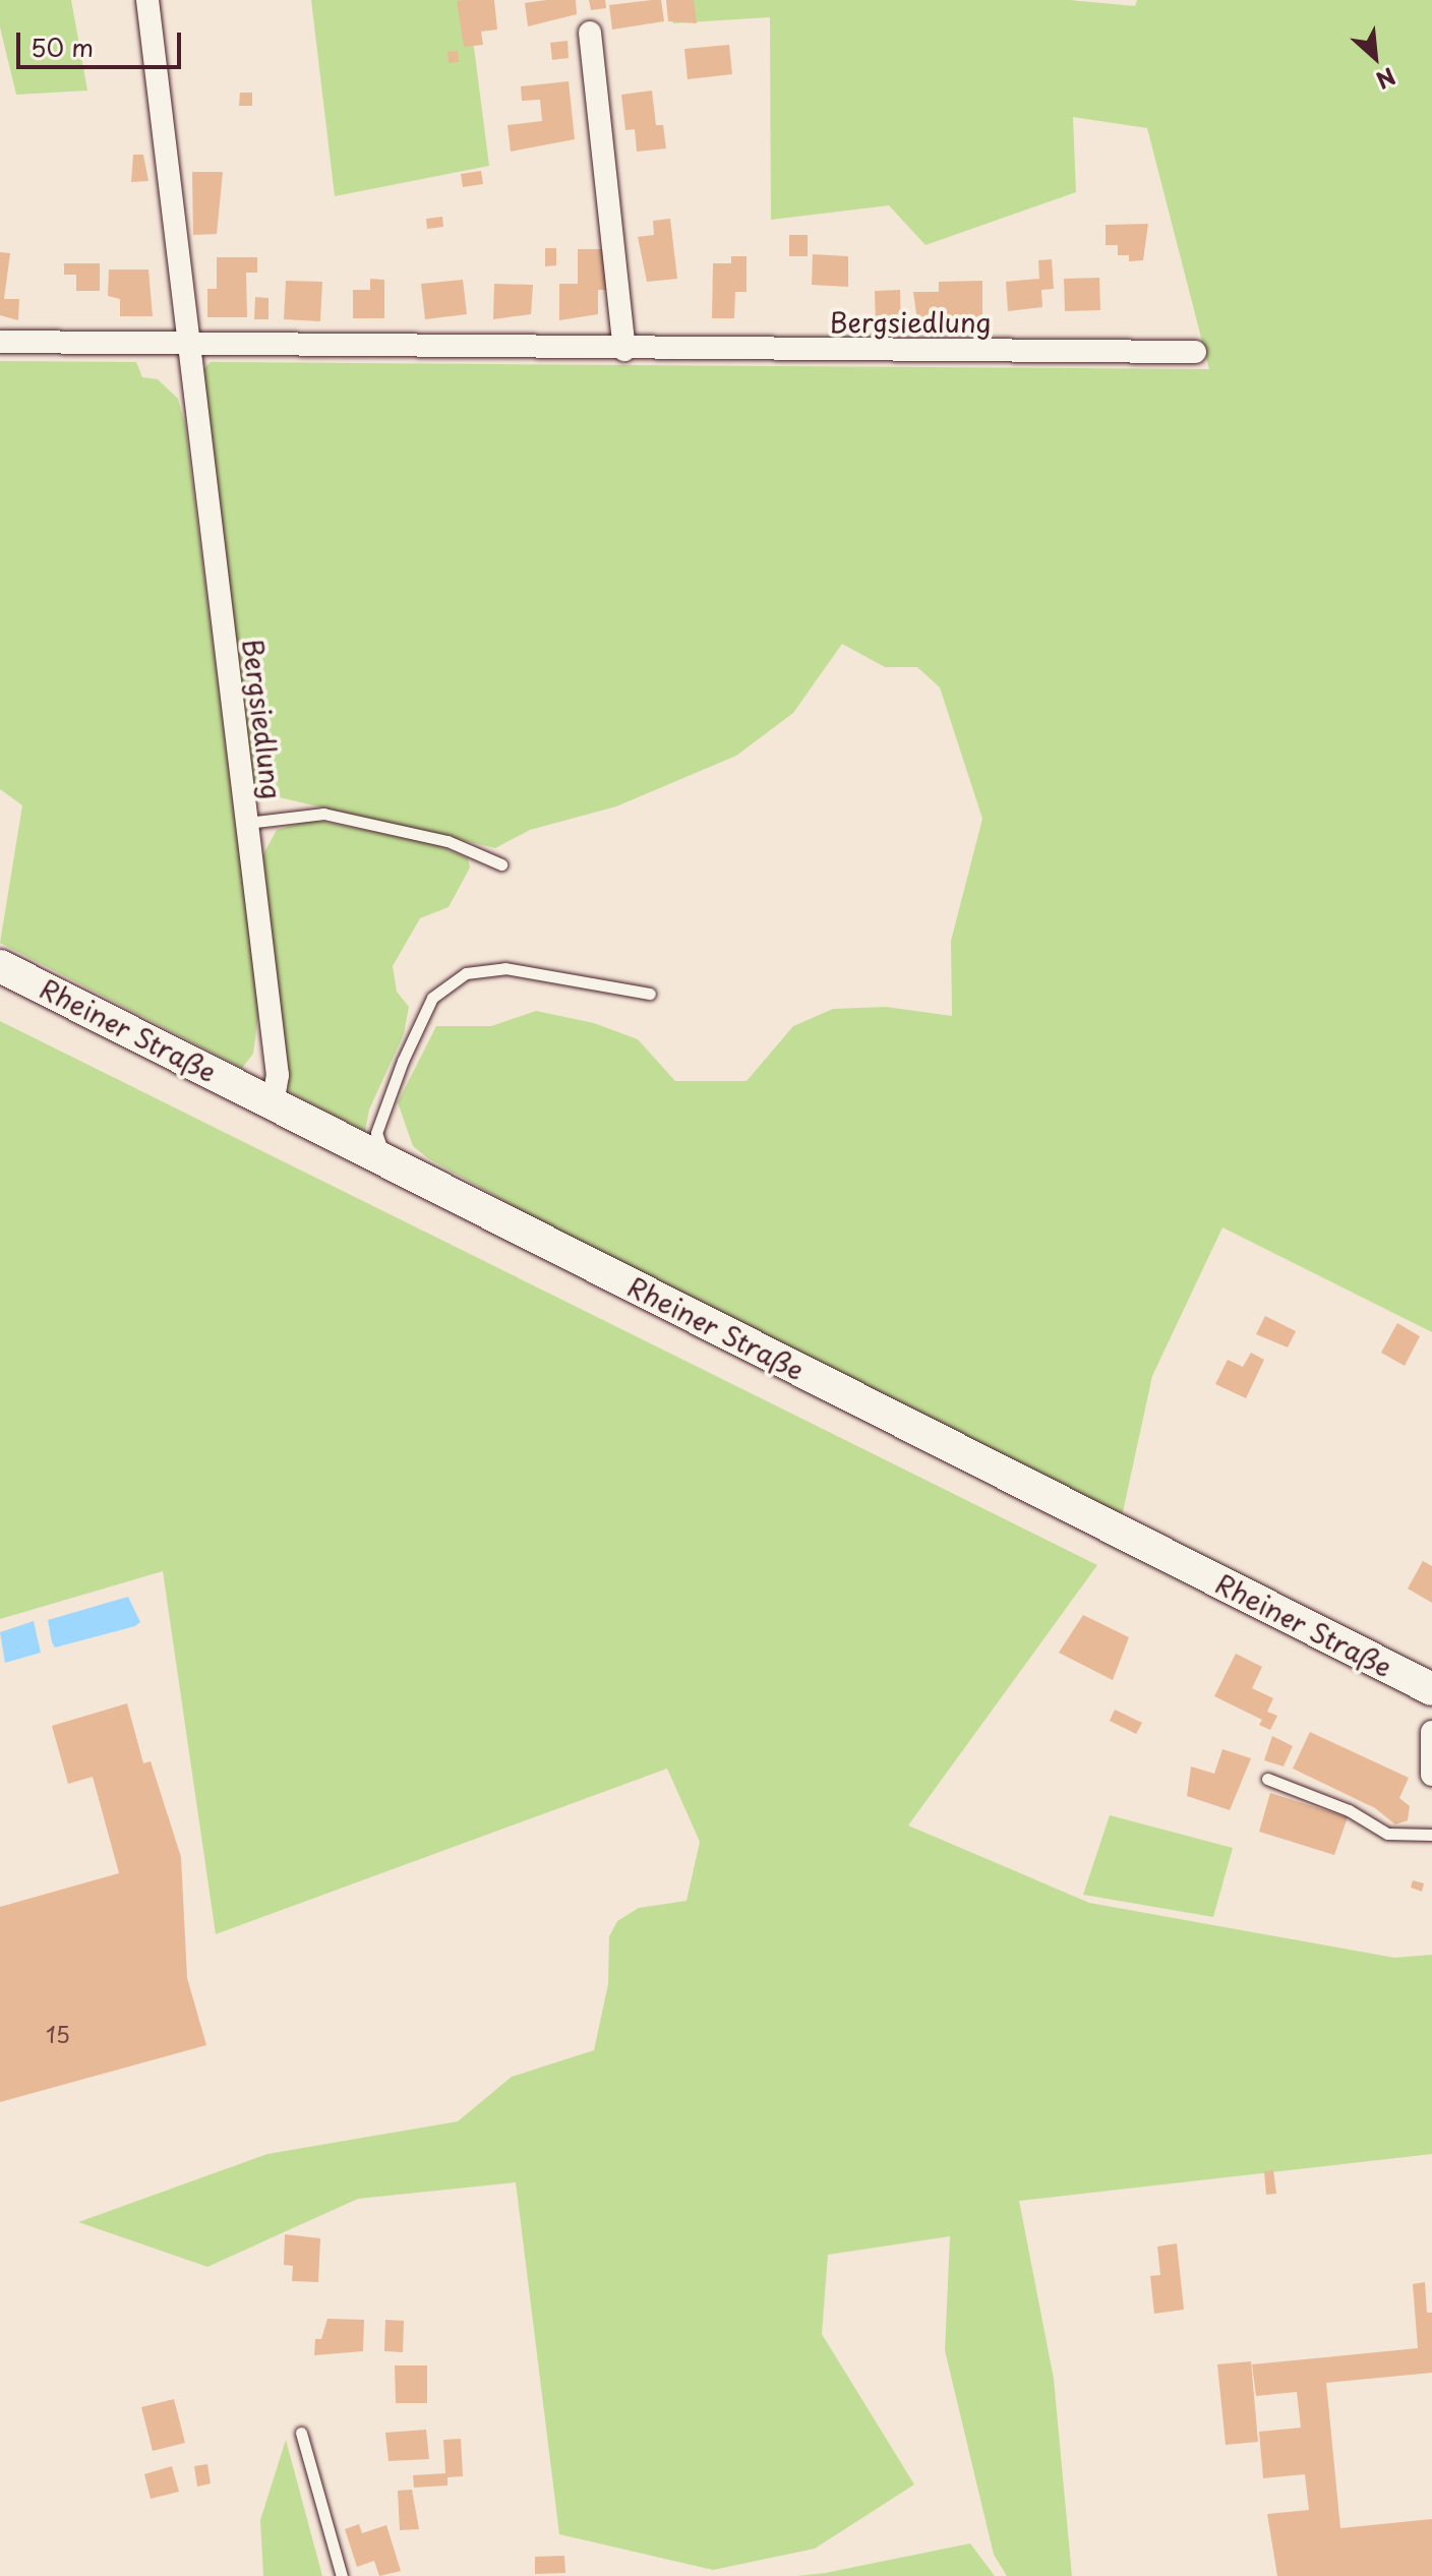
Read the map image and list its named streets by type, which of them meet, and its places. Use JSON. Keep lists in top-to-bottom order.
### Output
{
  "streets": {
    "main road": ["Rheiner Straße"],
    "street": ["Bergsiedlung"]
  },
  "crossings": [
    ["Bergsiedlung", "Rheiner Straße"]
  ],
  "house_numbers": ["15"],
  "scale_bar": "50 m",
  "north": "bottom right"
}
